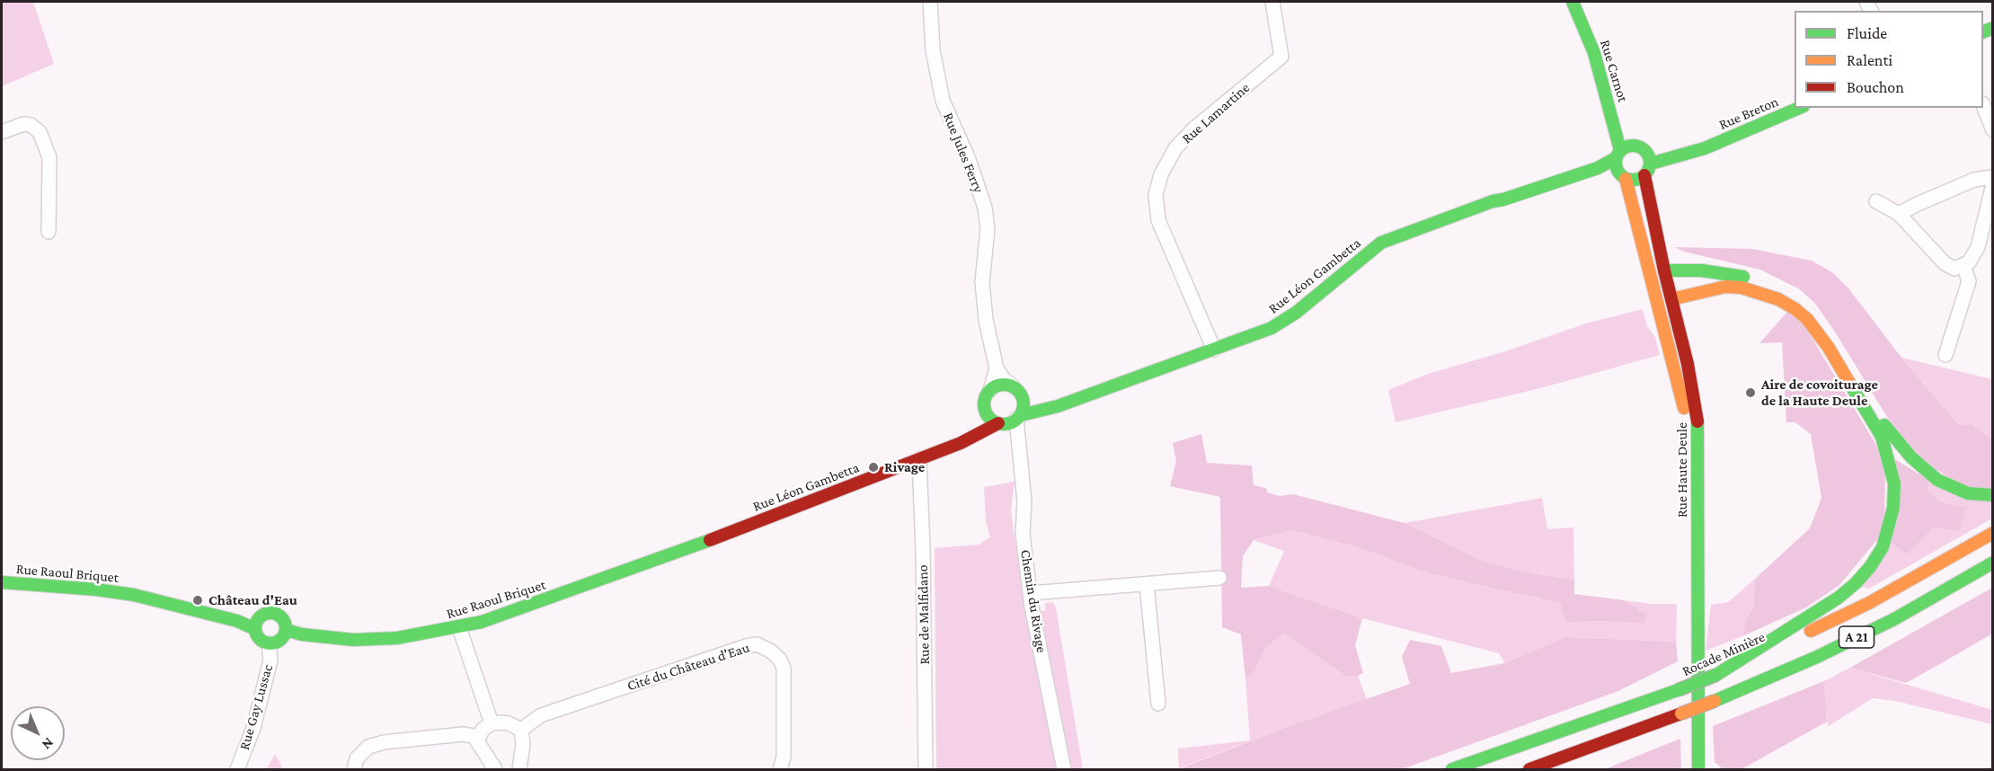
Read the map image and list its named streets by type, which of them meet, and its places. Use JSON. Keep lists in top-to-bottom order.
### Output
{
  "streets": {
    "main road": [
      "Rue Carnot",
      "Rue Breton",
      "Rue Léon Gambetta",
      "Rue Haute Deule",
      "Rue Raoul Briquet",
      "A 21",
      "Rocade Minière"
    ],
    "street": [
      "Rue Lamartine",
      "Rue Jules Ferry",
      "Chemin du Rivage",
      "Rue de Malfidano",
      "Cité du Château d'Eau",
      "Rue Gay Lussac"
    ]
  },
  "crossings": [
    ["Rue Carnot", "Rue Breton"],
    ["Rue Carnot", "Rue Léon Gambetta"],
    ["Rue Carnot", "Rue Haute Deule"],
    ["Rue Lamartine", "Rue Léon Gambetta"],
    ["Rue Breton", "Rue Léon Gambetta"],
    ["Rue Breton", "Rue Haute Deule"],
    ["Rue Jules Ferry", "Rue Léon Gambetta"],
    ["Rue Jules Ferry", "Chemin du Rivage"],
    ["Rue Léon Gambetta", "Rue Haute Deule"],
    ["Rue Léon Gambetta", "Rue Raoul Briquet"],
    ["Rue Léon Gambetta", "Chemin du Rivage"],
    ["Rue Léon Gambetta", "Rue de Malfidano"],
    ["Rue Raoul Briquet", "Rue Gay Lussac"]
  ],
  "places": ["Aire de covoiturage de la Haute Deule", "Rivage", "Château d'Eau"],
  "legend": ["Fluide", "Ralenti", "Bouchon"],
  "north": "bottom right"
}
